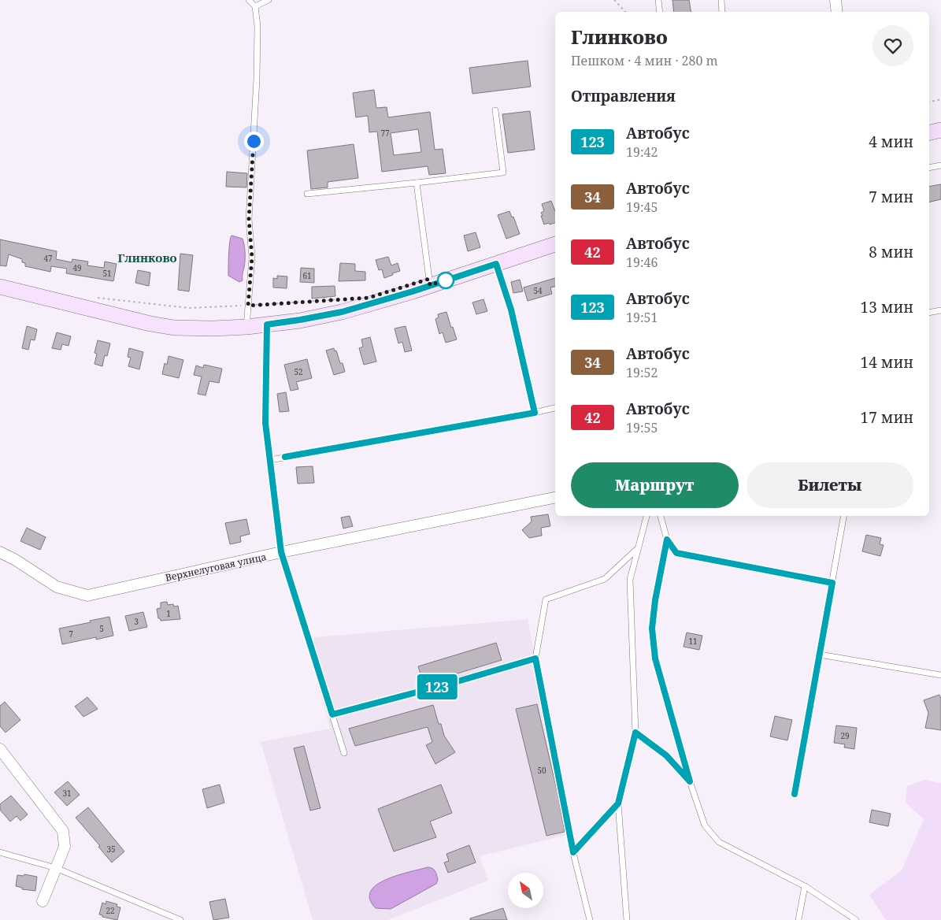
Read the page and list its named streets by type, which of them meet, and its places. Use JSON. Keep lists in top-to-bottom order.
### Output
{
  "streets": {
    "street": ["Верхнелуговая улица"]
  },
  "districts": ["Глинково"],
  "lines": ["bus line 123"],
  "house_numbers": [
    "77",
    "47",
    "49",
    "51",
    "61",
    "54",
    "52",
    "1",
    "3",
    "5",
    "7",
    "11",
    "29",
    "50",
    "31",
    "35",
    "22"
  ],
  "north": "top left",
  "page": {
    "on_map": "123",
    "heading": [
      ["Глинково", "Пешком · 4 мин · 280 m"],
      "Отправления"
    ],
    "list": [
      {
        "mark": "123",
        "name": "Автобус",
        "note": "19:42",
        "value": "4 мин"
      },
      {
        "mark": "34",
        "name": "Автобус",
        "note": "19:45",
        "value": "7 мин"
      },
      {
        "mark": "42",
        "name": "Автобус",
        "note": "19:46",
        "value": "8 мин"
      },
      {
        "mark": "123",
        "name": "Автобус",
        "note": "19:51",
        "value": "13 мин"
      },
      {
        "mark": "34",
        "name": "Автобус",
        "note": "19:52",
        "value": "14 мин"
      },
      {
        "mark": "42",
        "name": "Автобус",
        "note": "19:55",
        "value": "17 мин"
      }
    ],
    "buttons": ["Маршрут", "Билеты"]
  }
}
